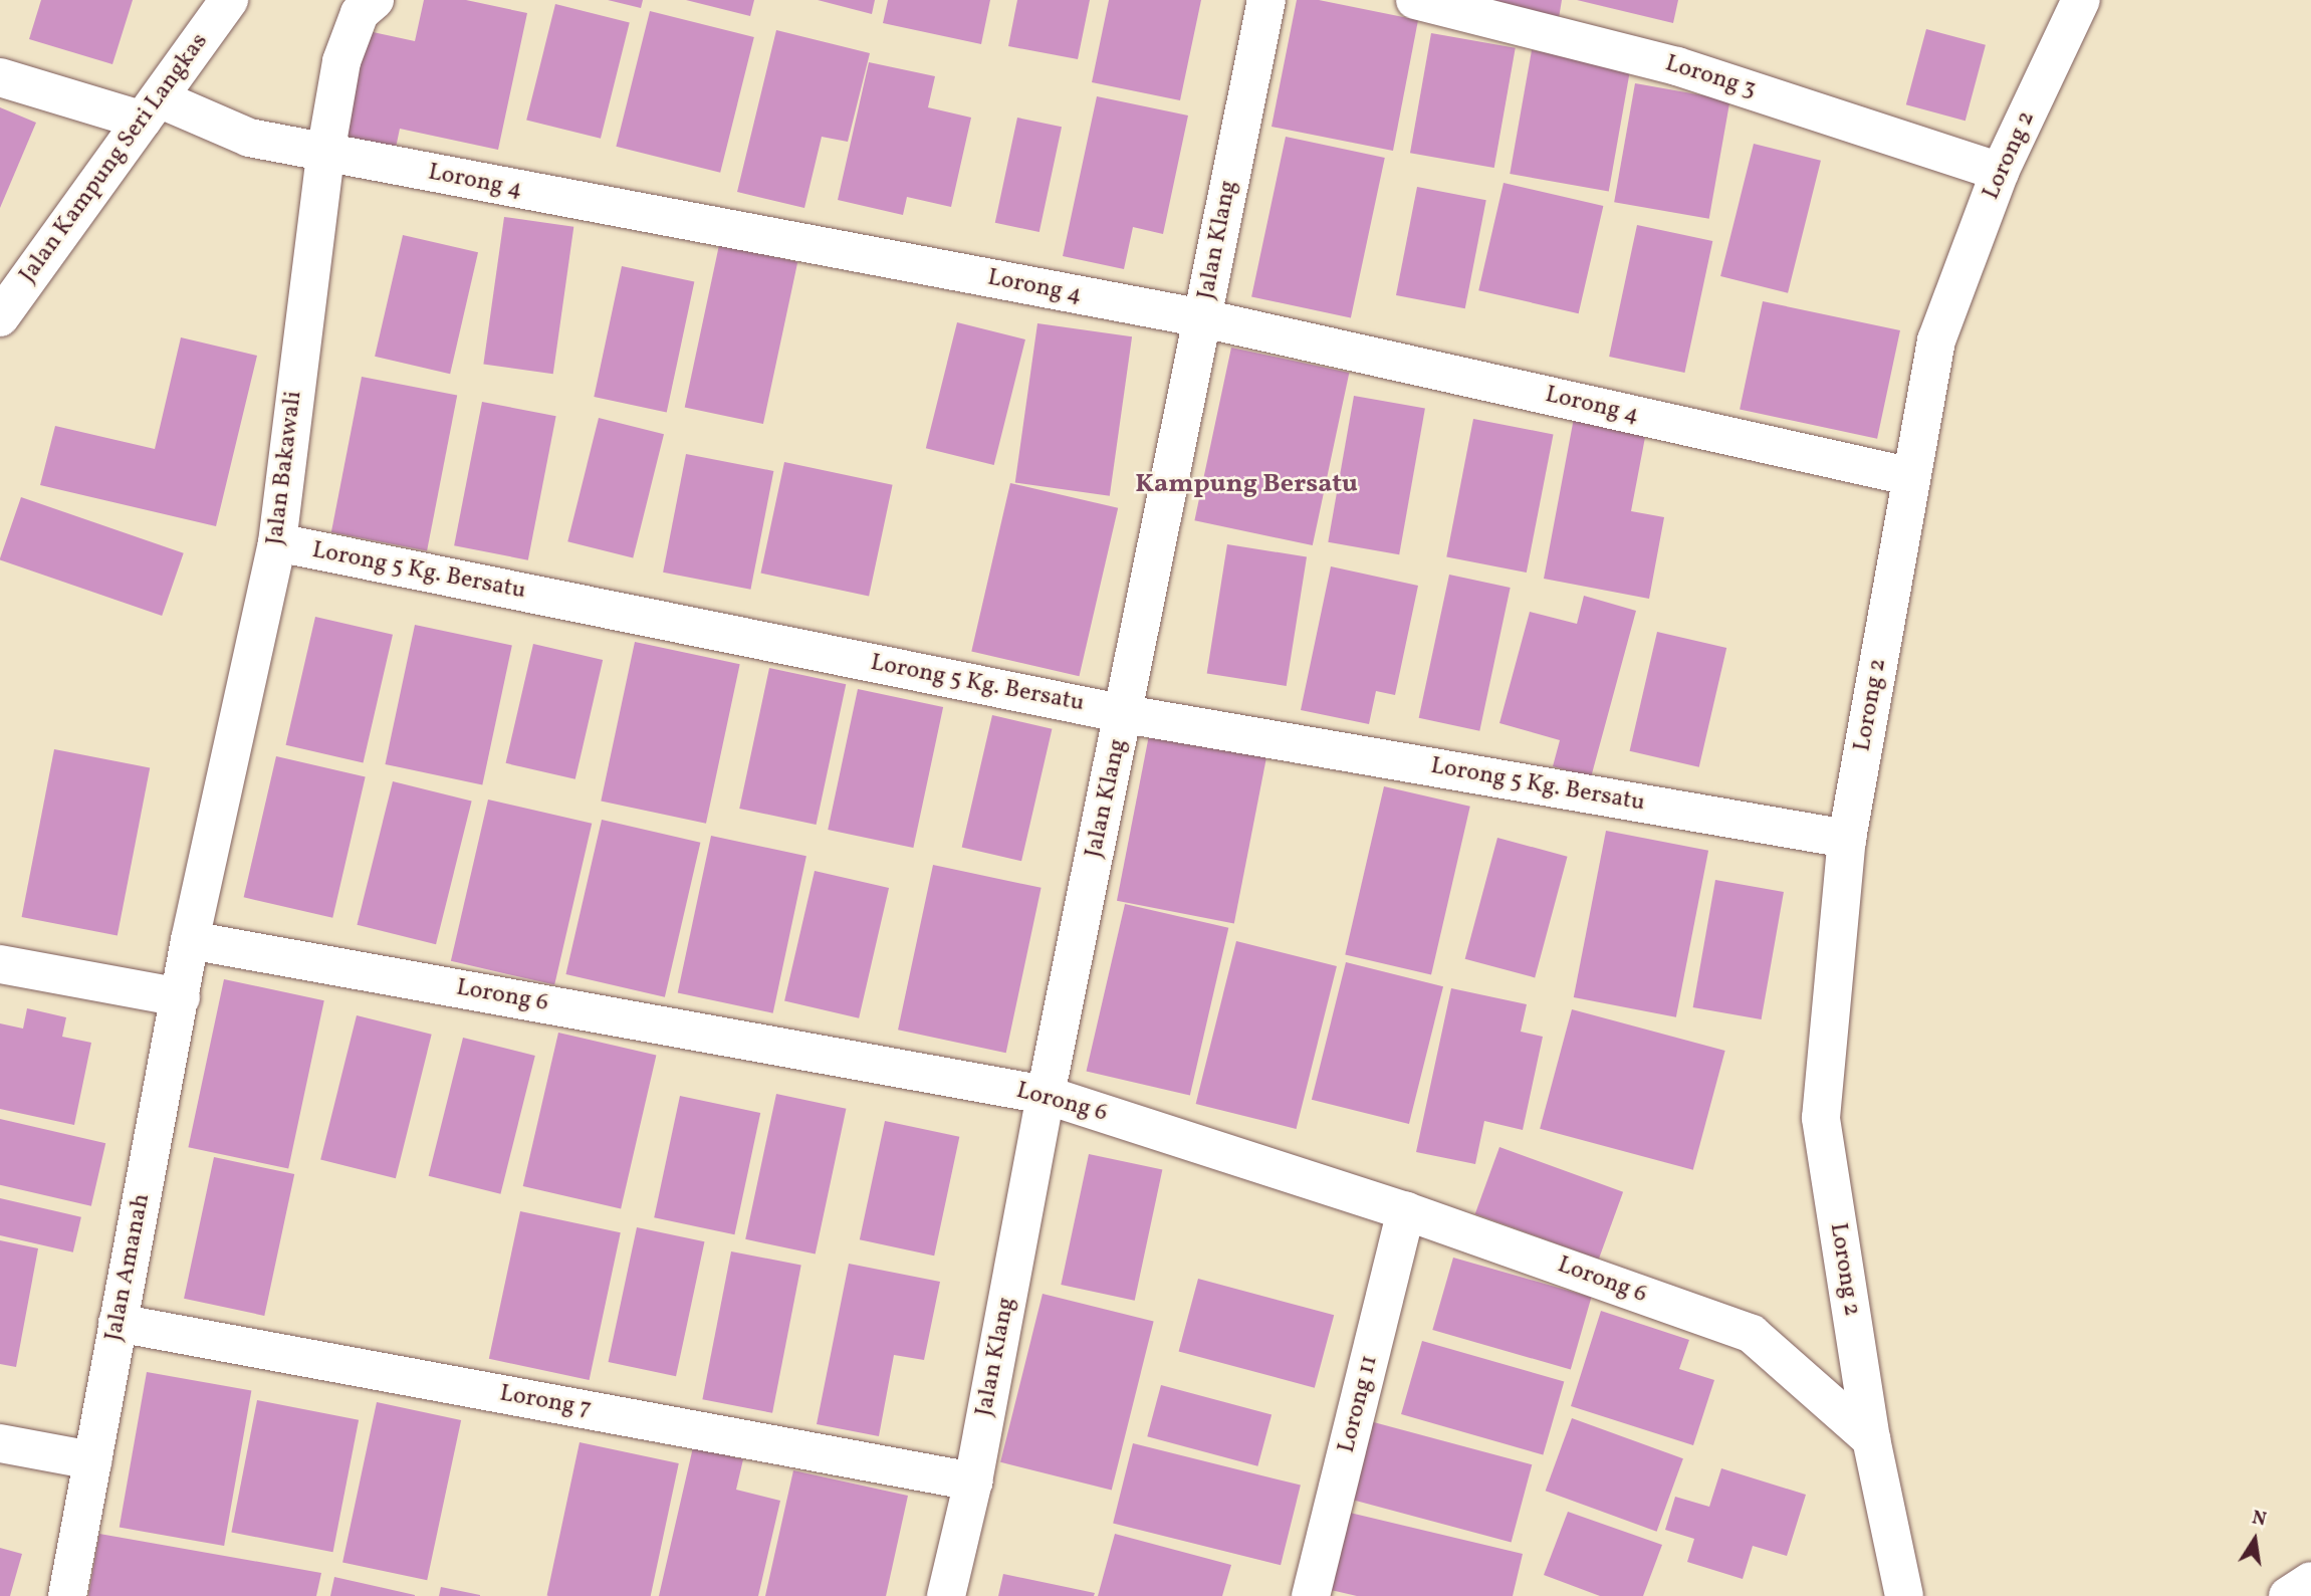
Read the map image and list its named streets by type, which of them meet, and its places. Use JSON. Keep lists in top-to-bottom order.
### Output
{
  "streets": {
    "street": [
      "Lorong 3",
      "Lorong 2",
      "Jalan Kampung Seri Langkas",
      "Lorong 4",
      "Jalan Klang",
      "Jalan Bakawali",
      "Lorong 5 Kg. Bersatu",
      "Lorong 6",
      "Jalan Amanah",
      "Lorong 7",
      "Lorong 11"
    ]
  },
  "crossings": [
    ["Lorong 3", "Lorong 2"],
    ["Lorong 2", "Lorong 4"],
    ["Lorong 2", "Lorong 5 Kg. Bersatu"],
    ["Lorong 2", "Lorong 6"],
    ["Jalan Kampung Seri Langkas", "Lorong 4"],
    ["Lorong 4", "Jalan Klang"],
    ["Lorong 4", "Jalan Bakawali"],
    ["Jalan Klang", "Lorong 5 Kg. Bersatu"],
    ["Jalan Klang", "Lorong 6"],
    ["Jalan Klang", "Lorong 7"],
    ["Jalan Bakawali", "Lorong 5 Kg. Bersatu"],
    ["Jalan Bakawali", "Lorong 6"],
    ["Jalan Bakawali", "Jalan Amanah"],
    ["Lorong 6", "Jalan Amanah"],
    ["Lorong 6", "Lorong 11"],
    ["Jalan Amanah", "Lorong 7"]
  ],
  "districts": ["Kampung Bersatu"],
  "north": "top"
}
